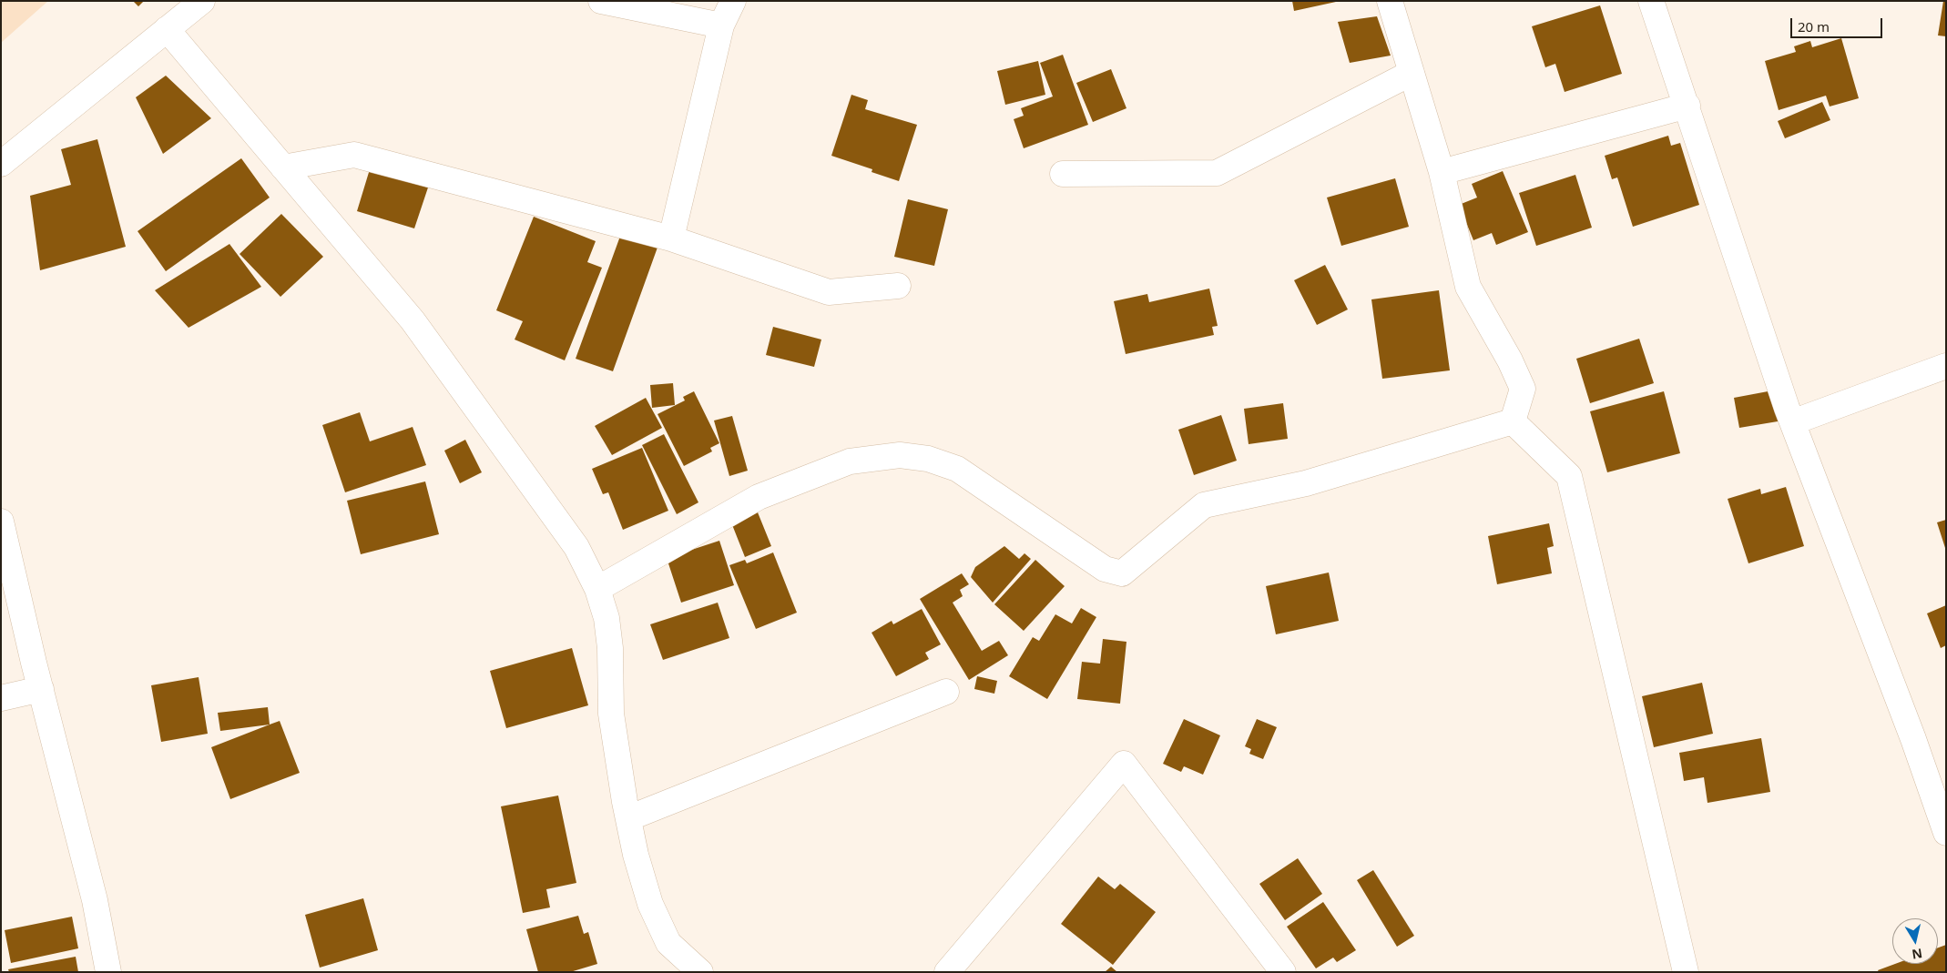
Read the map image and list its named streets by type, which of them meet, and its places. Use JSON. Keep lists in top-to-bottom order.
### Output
{
  "scale_bar": "20 m",
  "north": "bottom"
}
